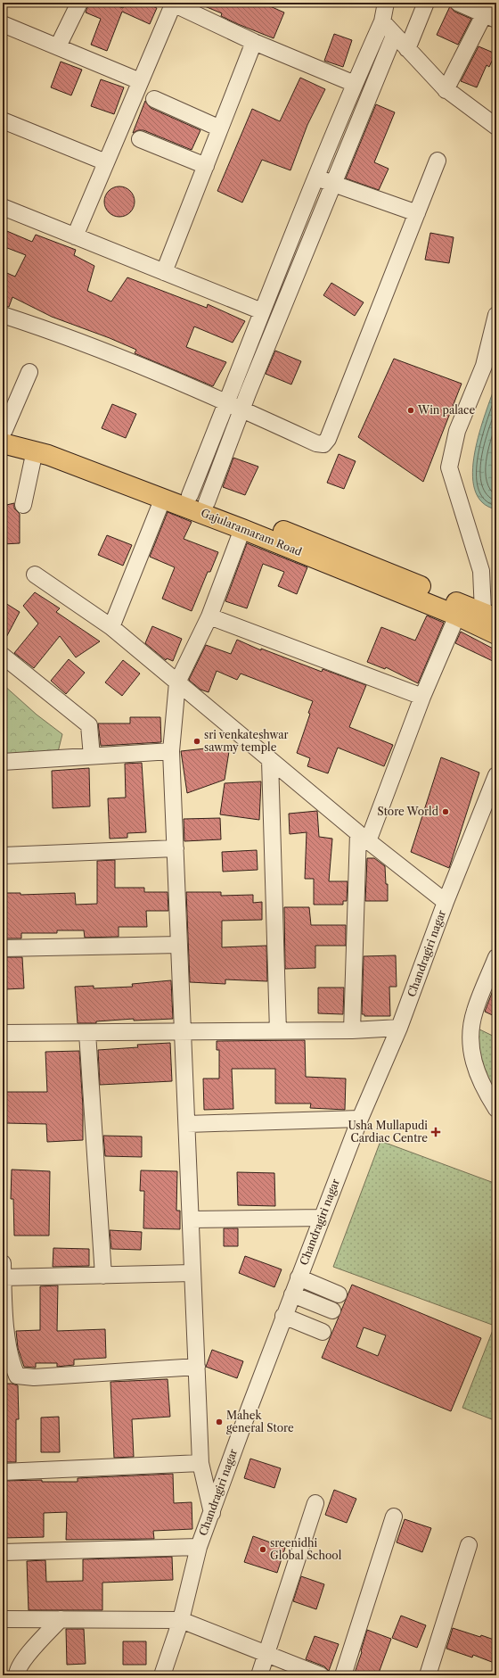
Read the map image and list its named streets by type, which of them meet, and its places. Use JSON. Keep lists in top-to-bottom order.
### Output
{
  "streets": {
    "main road": ["Gajularamaram Road"],
    "street": ["Chandragiri nagar"]
  },
  "places": {
    "other": [
      "Win palace",
      "sri venkateshwar sawmy temple",
      "Store World",
      "Mahek general Store",
      "sreenidhi Global School"
    ],
    "health": ["Usha Mullapudi Cardiac Centre"]
  }
}
